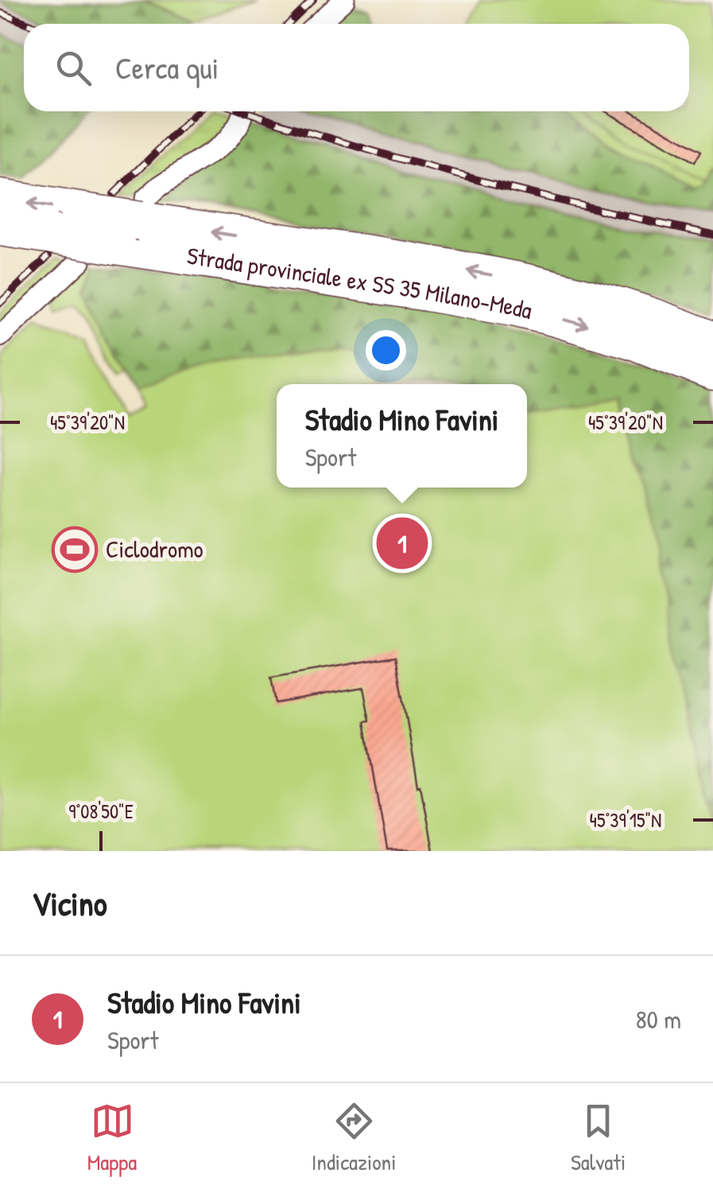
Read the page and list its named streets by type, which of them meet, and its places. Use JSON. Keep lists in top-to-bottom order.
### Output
{
  "streets": {
    "highway": ["Strada provinciale ex SS 35 Milano-Meda"]
  },
  "places": {
    "sports": ["Ciclodromo"]
  },
  "page": {
    "search": "Cerca qui",
    "popup": ["Stadio Mino Favini", "Sport"],
    "pins": "1",
    "heading": "Vicino",
    "list": [
      {
        "mark": "1",
        "name": "Stadio Mino Favini",
        "note": "Sport",
        "value": "80 m"
      }
    ],
    "nav": ["Mappa", "Indicazioni", "Salvati"]
  },
  "coordinates": ["45°39'20\"N", "9°08'50\"E", "45°39'15\"N"]
}
